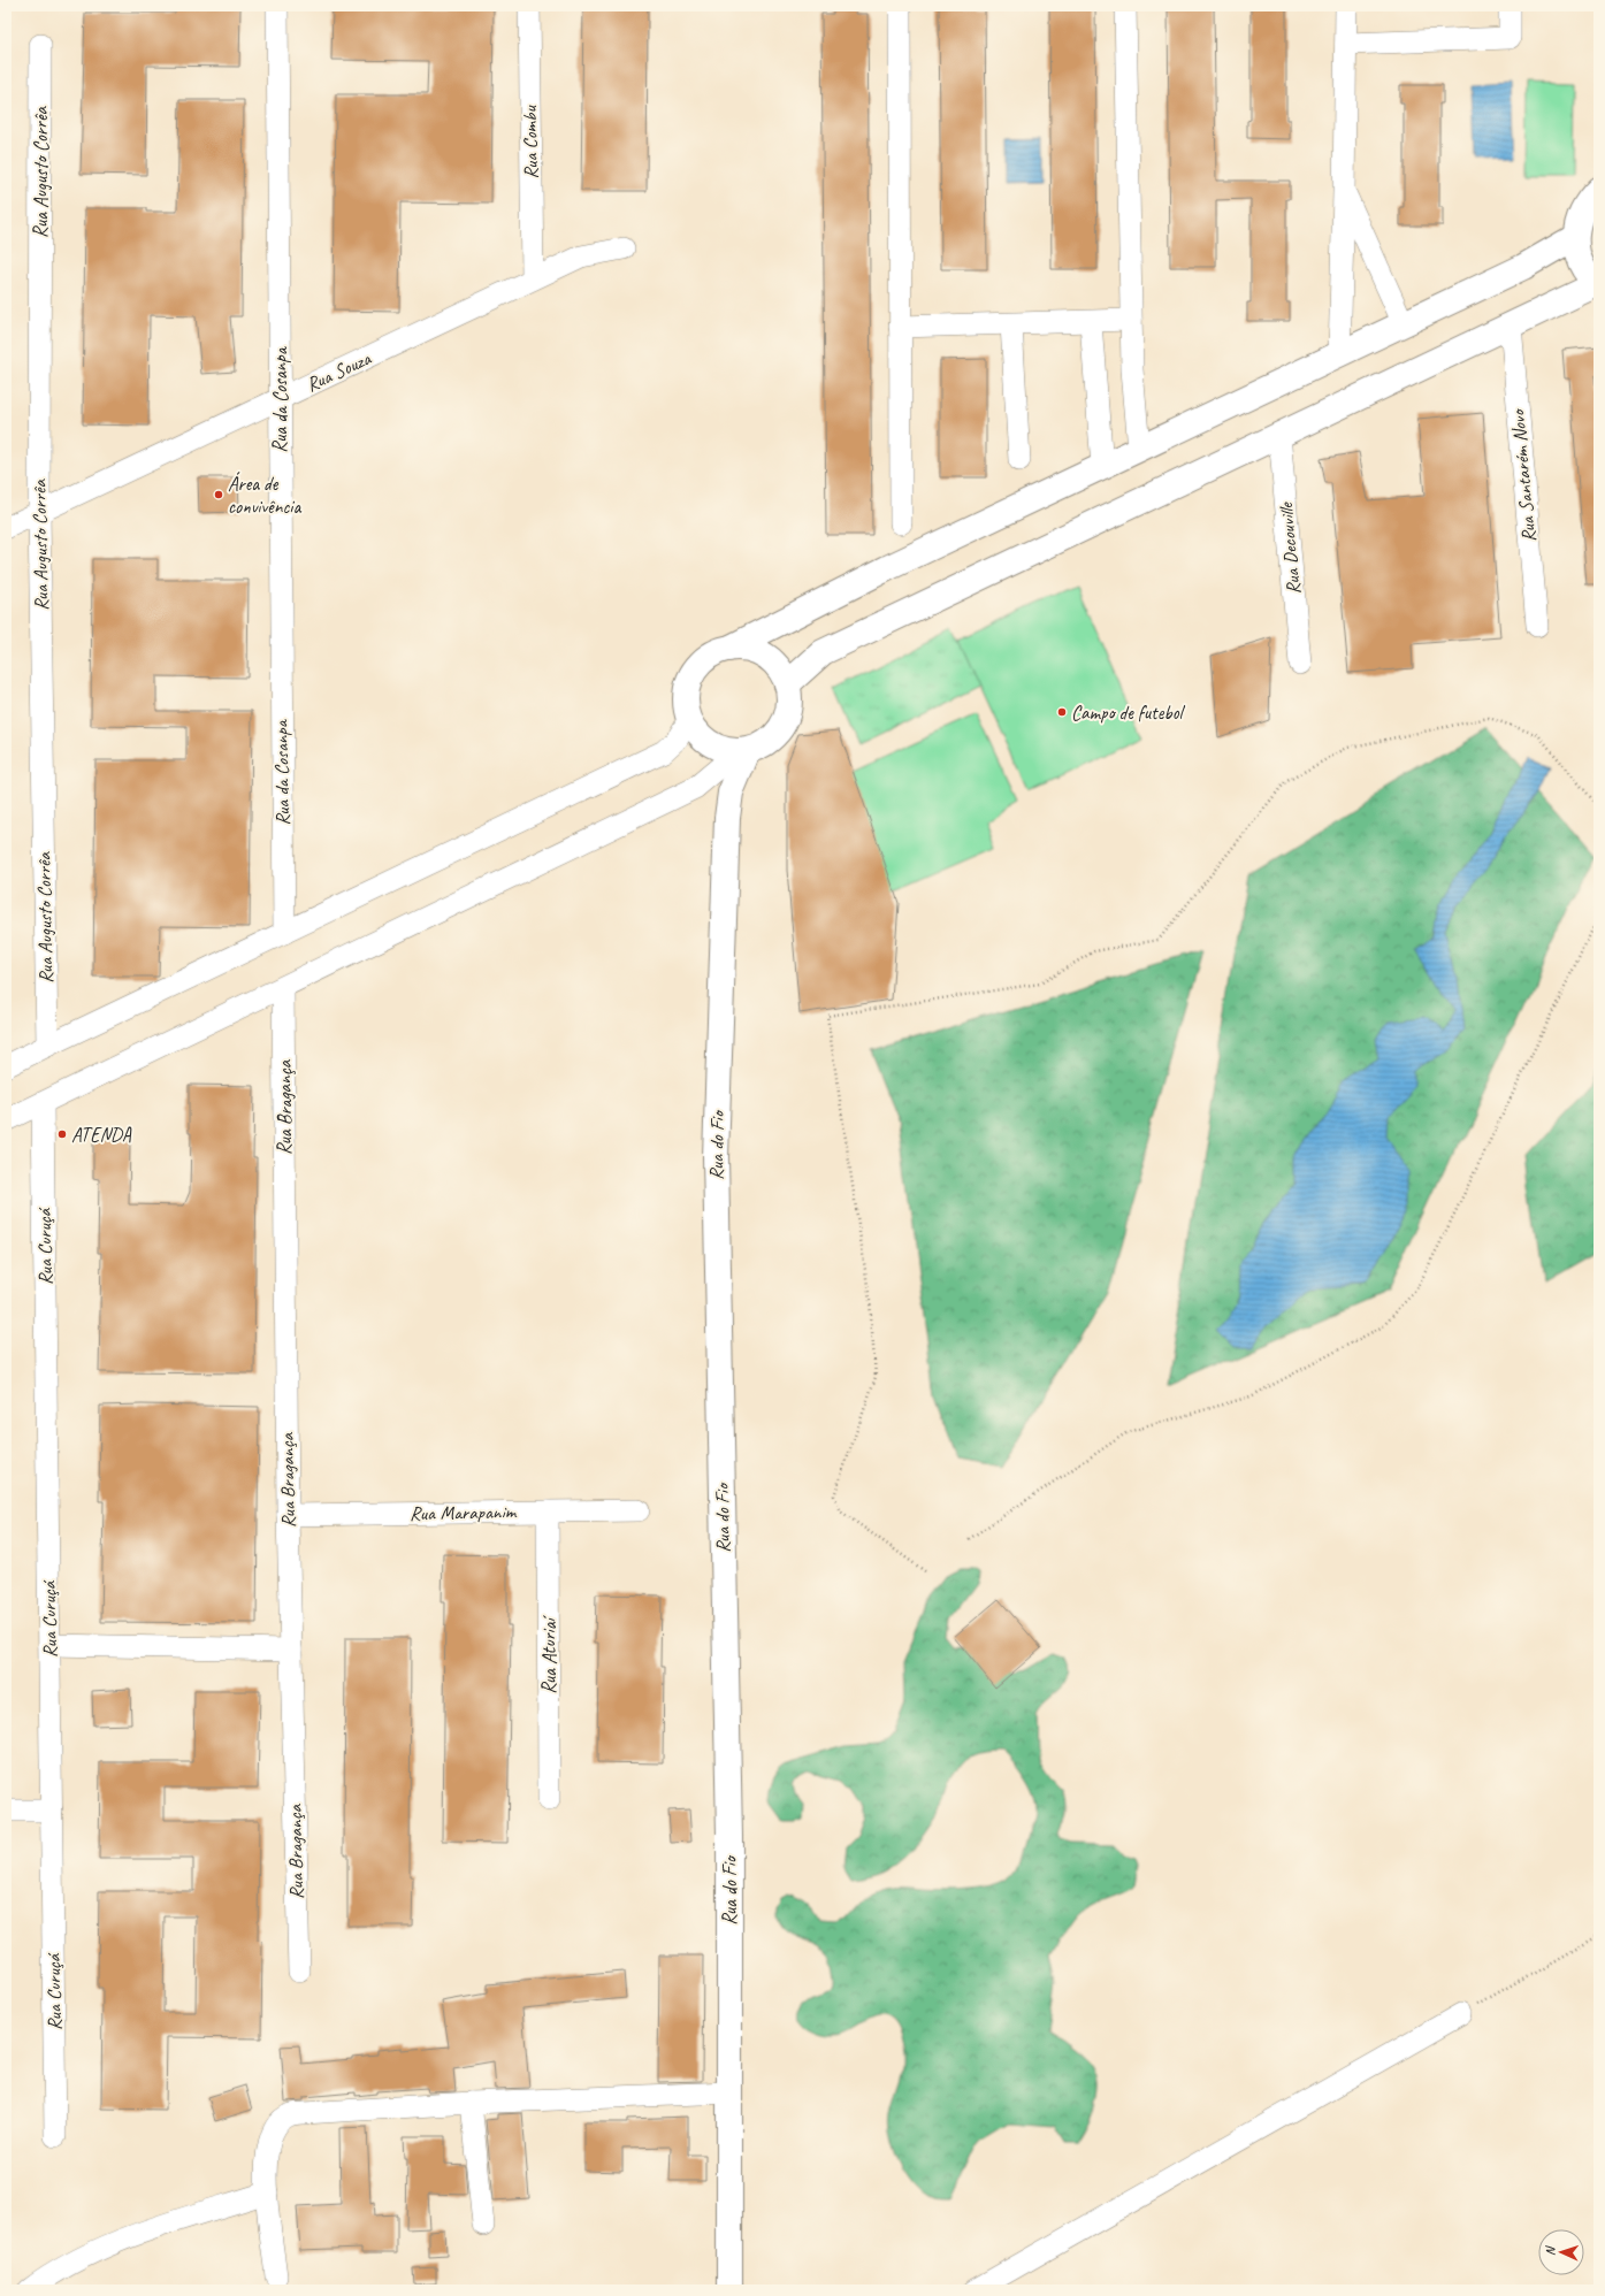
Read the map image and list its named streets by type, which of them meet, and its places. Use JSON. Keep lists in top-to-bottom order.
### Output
{
  "streets": {
    "street": [
      "Rua Combu",
      "Rua Augusto Corrêa",
      "Rua Souza",
      "Rua da Cosanpa",
      "Rua Santarém Novo",
      "Rua Decouville",
      "Rua Bragança",
      "Rua do Fio",
      "Rua Curuçá",
      "Rua Marapanim",
      "Rua Aturiaí"
    ]
  },
  "crossings": [
    ["Rua Combu", "Rua Souza"],
    ["Rua Augusto Corrêa", "Rua Souza"],
    ["Rua Souza", "Rua da Cosanpa"],
    ["Rua Bragança", "Rua Marapanim"],
    ["Rua Marapanim", "Rua Aturiaí"]
  ],
  "places": ["Área de convivência", "Campo de futebol", "ATENDA"],
  "north": "left"
}
